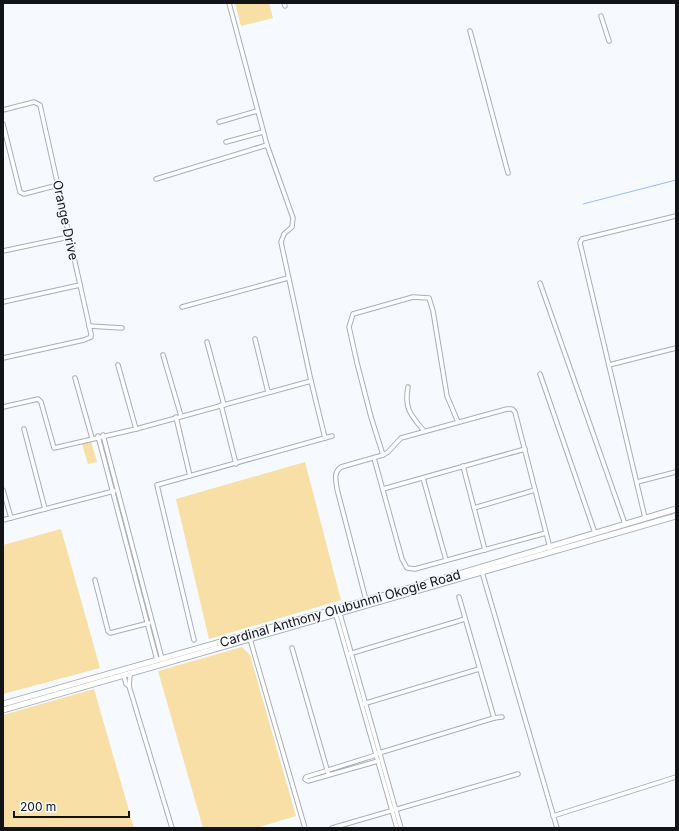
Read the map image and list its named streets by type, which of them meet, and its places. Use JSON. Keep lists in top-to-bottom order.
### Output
{
  "streets": {
    "street": ["Orange Drive", "Cardinal Anthony Olubunmi Okogie Road"]
  },
  "scale_bar": "200 m"
}
